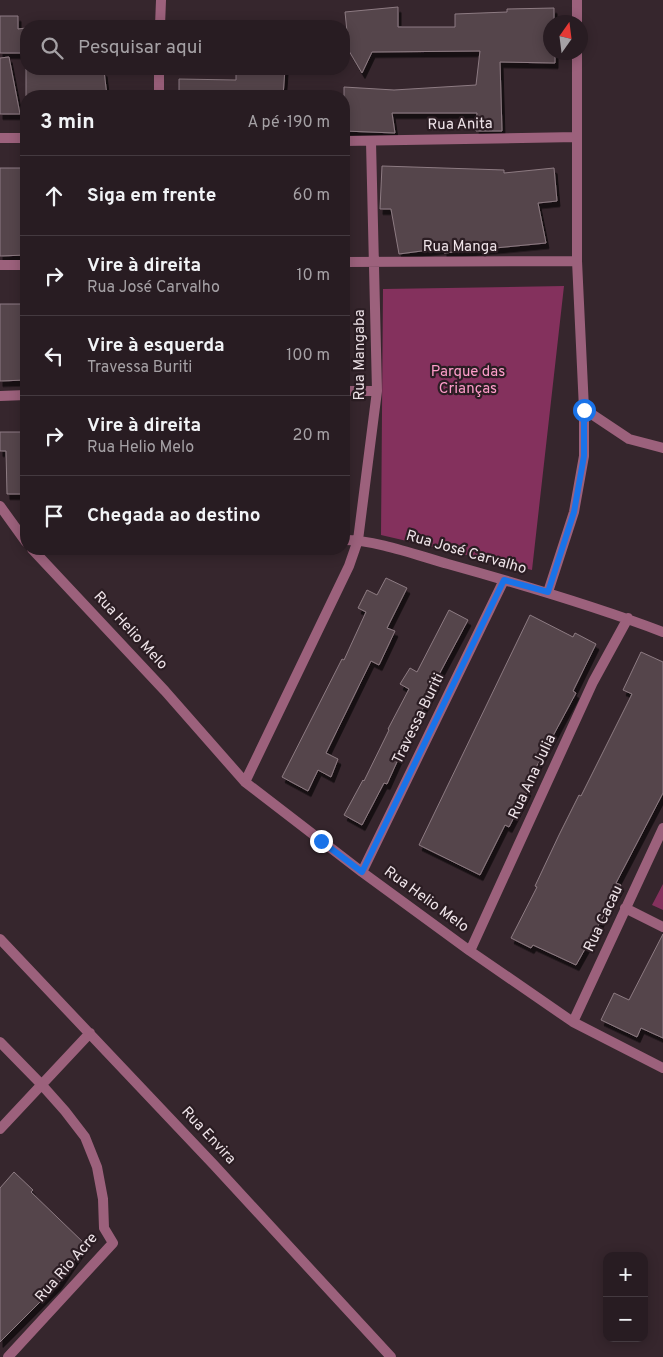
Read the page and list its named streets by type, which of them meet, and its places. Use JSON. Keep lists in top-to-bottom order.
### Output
{
  "streets": {
    "street": [
      "Rua Anita",
      "Rua Manga",
      "Rua Mangaba",
      "Rua José Carvalho",
      "Rua Helio Melo",
      "Travessa Buriti",
      "Rua Ana Julia",
      "Rua Cacau",
      "Rua Envira",
      "Rua Rio Acre"
    ]
  },
  "crossings": [
    ["Rua Anita", "Rua Mangaba"],
    ["Rua Manga", "Rua Mangaba"],
    ["Rua Mangaba", "Rua José Carvalho"],
    ["Rua Mangaba", "Rua Helio Melo"],
    ["Rua José Carvalho", "Travessa Buriti"],
    ["Rua José Carvalho", "Rua Ana Julia"],
    ["Rua Helio Melo", "Travessa Buriti"],
    ["Rua Helio Melo", "Rua Ana Julia"],
    ["Rua Helio Melo", "Rua Cacau"]
  ],
  "parks": ["Parque das Crianças"],
  "north": "top",
  "page": {
    "search": "Pesquisar aqui",
    "heading": ["3 min", "A pé · 190 m"],
    "list": [
      ["Siga em frente", "60 m"],
      ["Vire à direita", "Rua José Carvalho", "10 m"],
      ["Vire à esquerda", "Travessa Buriti", "100 m"],
      ["Vire à direita", "Rua Helio Melo", "20 m"],
      "Chegada ao destino"
    ],
    "map_buttons": ["+", "−"]
  }
}
